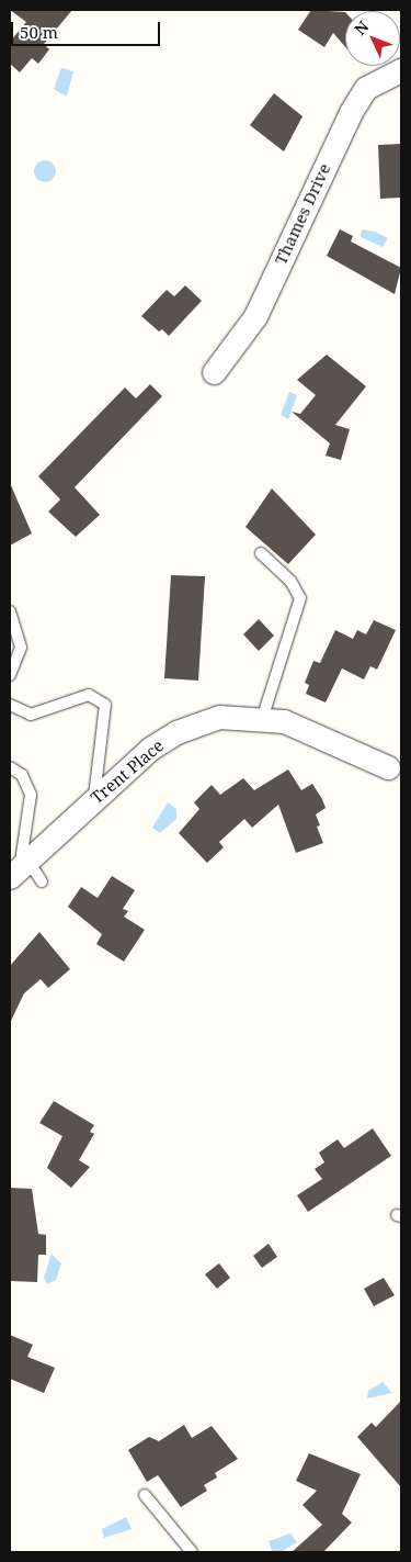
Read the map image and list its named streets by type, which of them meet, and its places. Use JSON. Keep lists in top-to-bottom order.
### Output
{
  "streets": {
    "street": ["Thames Drive", "Trent Place"]
  },
  "scale_bar": "50 m",
  "north": "top left"
}
